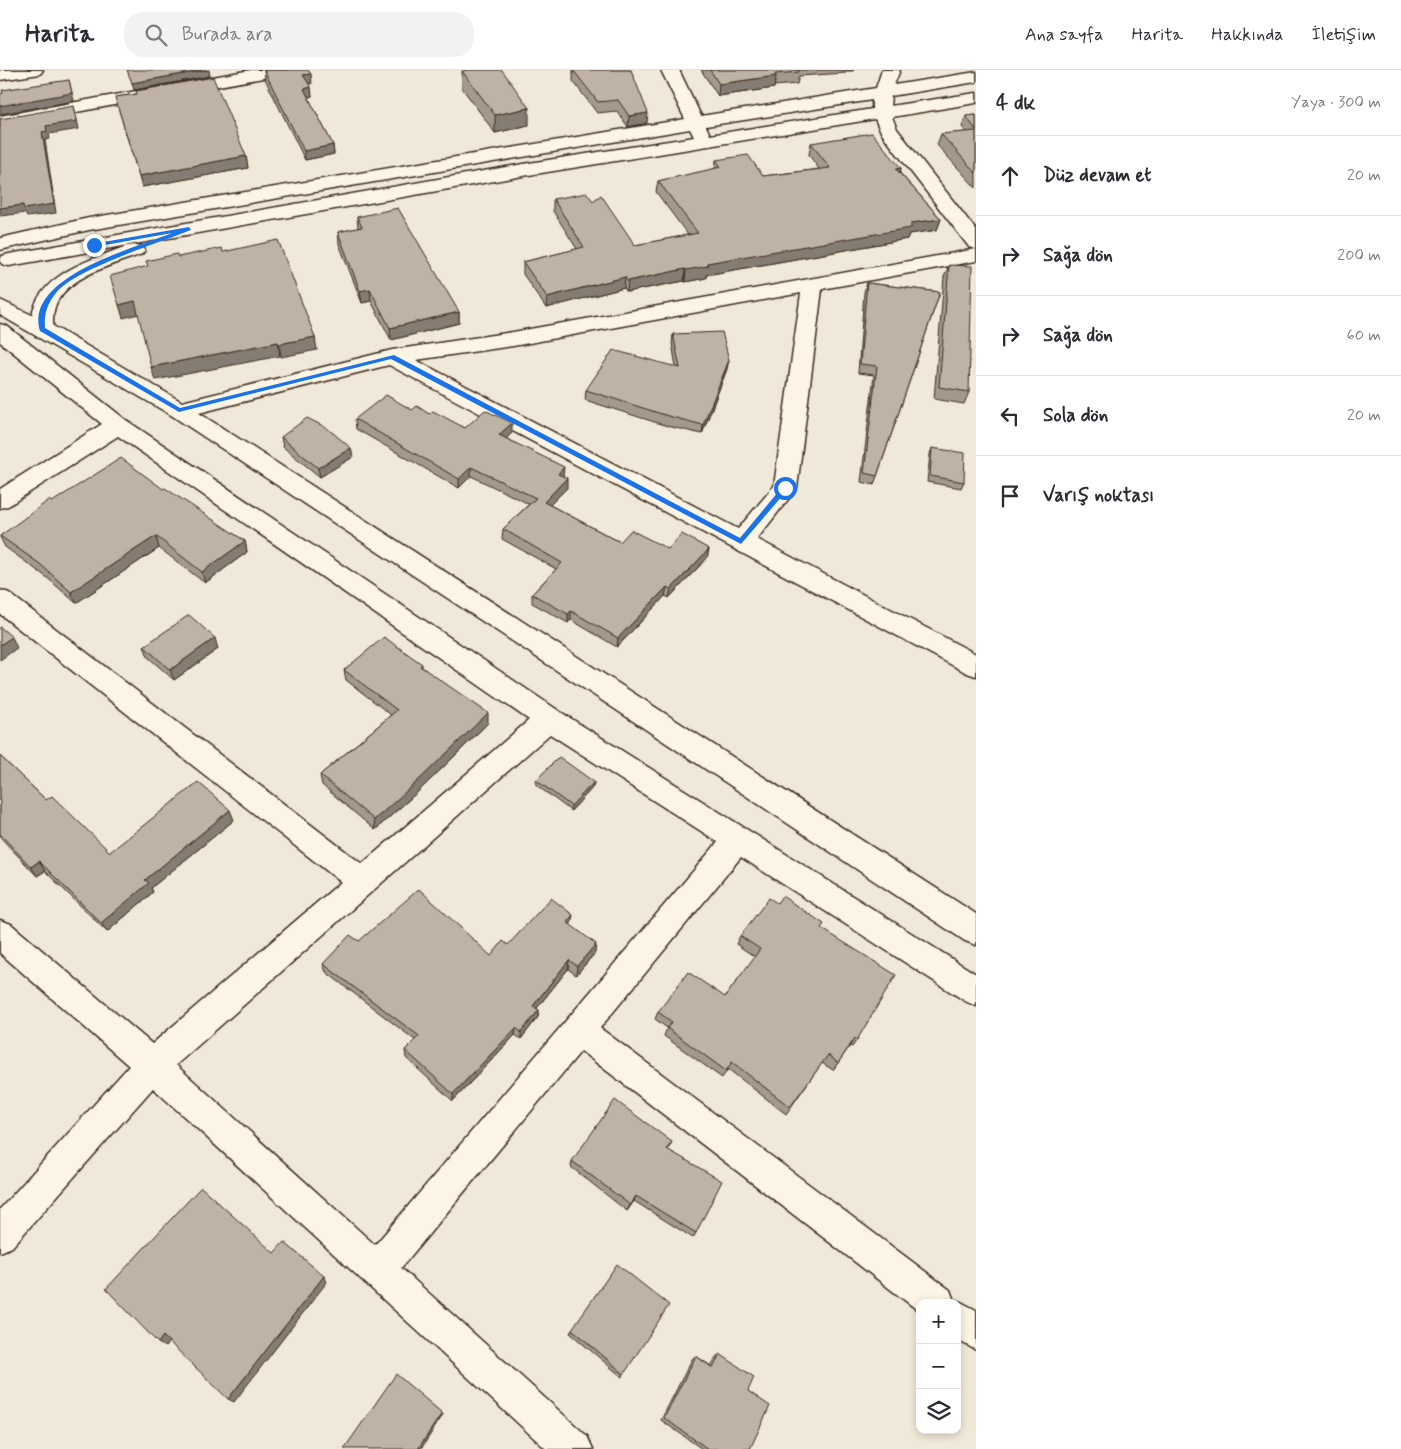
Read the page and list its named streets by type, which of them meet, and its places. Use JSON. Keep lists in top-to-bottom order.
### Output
{
  "page": {
    "header": "Harita",
    "search": "Burada ara",
    "nav": [
      "Ana sayfa",
      "Harita",
      "Hakkında",
      "İletişim"
    ],
    "heading": ["4 dk", "Yaya · 300 m"],
    "list": [
      ["Düz devam et", "20 m"],
      ["Sağa dön", "200 m"],
      ["Sağa dön", "60 m"],
      ["Sola dön", "20 m"],
      "Varış noktası"
    ],
    "map_buttons": ["+", "−"]
  }
}
